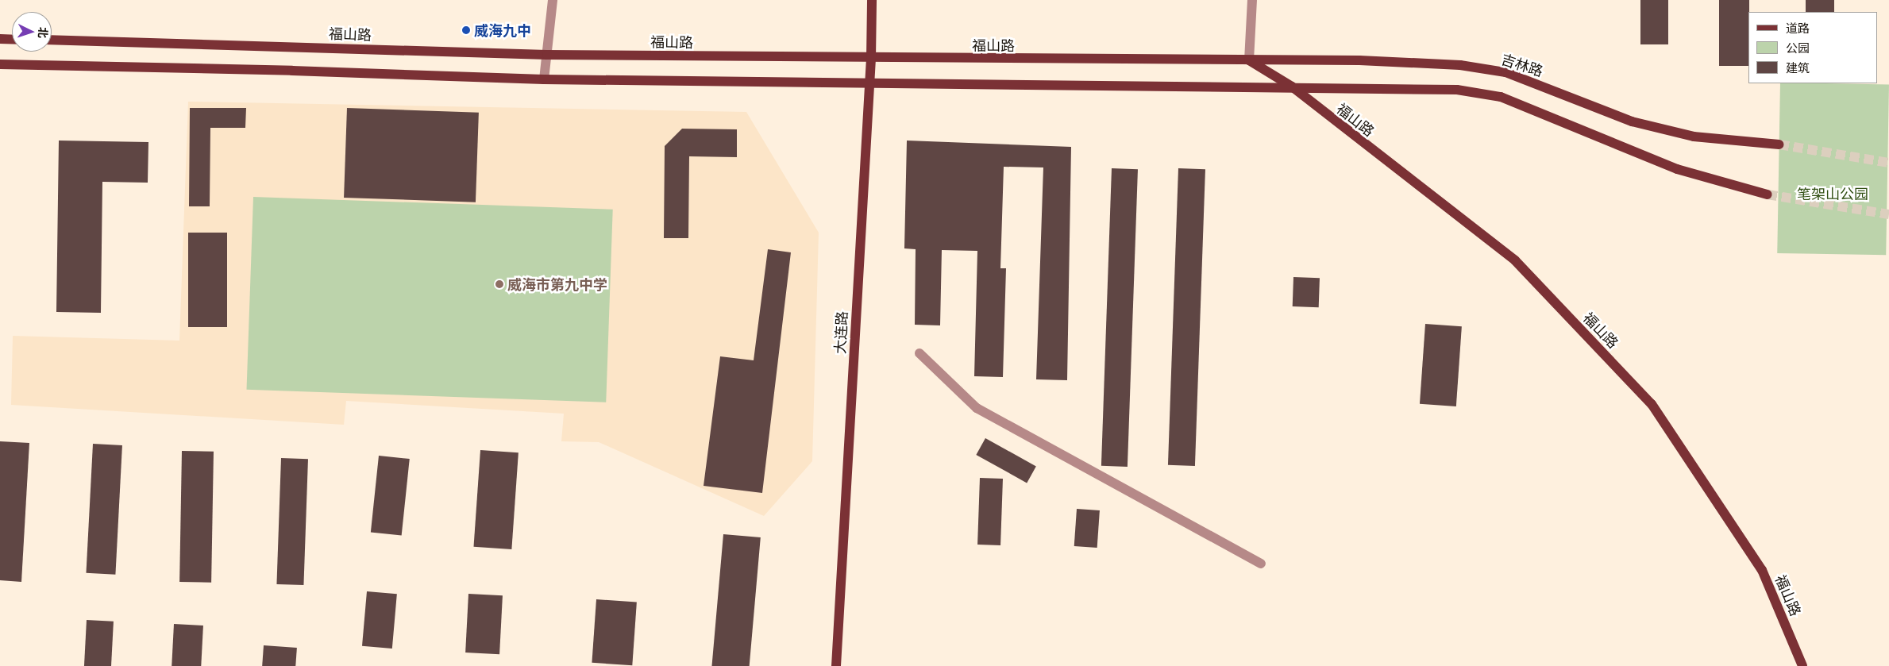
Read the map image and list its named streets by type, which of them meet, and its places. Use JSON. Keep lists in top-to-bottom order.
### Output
{
  "streets": {
    "main road": ["福山路", "吉林路", "大连路"]
  },
  "crossings": [
    ["福山路", "吉林路"],
    ["福山路", "大连路"]
  ],
  "parks": ["笔架山公园"],
  "places": ["威海九中", "威海市第九中学"],
  "legend": ["道路", "公园", "建筑"],
  "north": "right"
}
